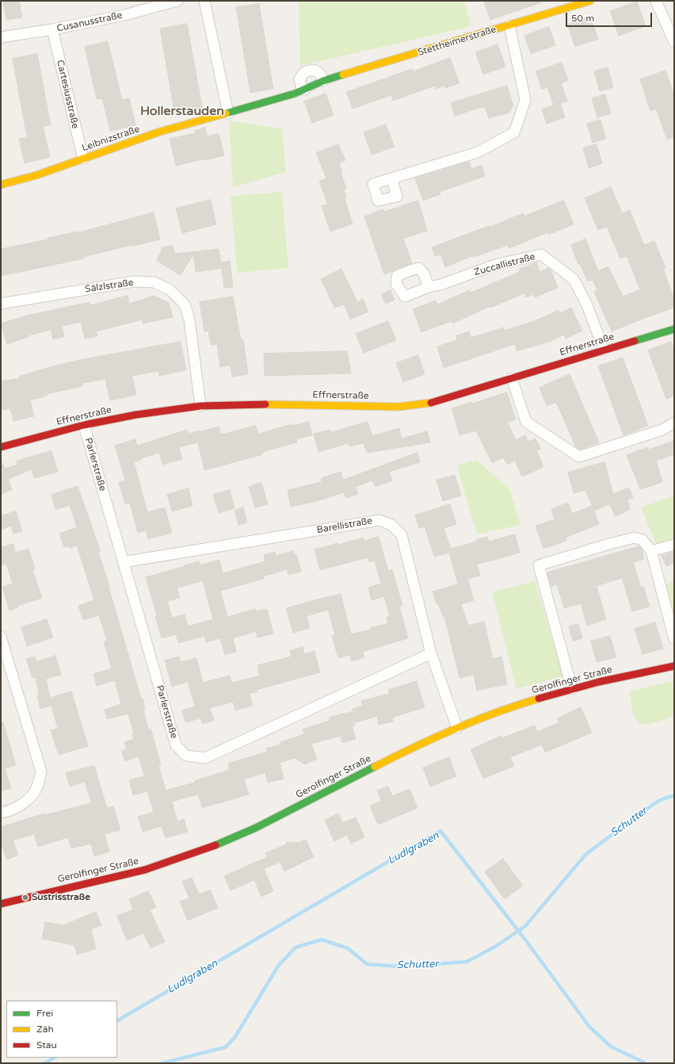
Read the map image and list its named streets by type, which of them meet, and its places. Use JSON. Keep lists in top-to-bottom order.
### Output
{
  "streets": {
    "street": [
      "Cusanusstraße",
      "Stettheimerstraße",
      "Cartesiusstraße",
      "Leibnizstraße",
      "Zuccallistraße",
      "Sälzlstraße",
      "Effnerstraße",
      "Parlerstraße",
      "Barellistraße",
      "Gerolfinger Straße"
    ]
  },
  "crossings": [
    ["Cusanusstraße", "Cartesiusstraße"],
    ["Stettheimerstraße", "Leibnizstraße"],
    ["Cartesiusstraße", "Leibnizstraße"],
    ["Zuccallistraße", "Effnerstraße"],
    ["Sälzlstraße", "Effnerstraße"],
    ["Effnerstraße", "Parlerstraße"],
    ["Parlerstraße", "Barellistraße"],
    ["Barellistraße", "Gerolfinger Straße"]
  ],
  "districts": ["Hollerstauden"],
  "water": ["Schutter", "Ludlgraben"],
  "places": ["Sustrisstraße"],
  "legend": ["Frei", "Zäh", "Stau"],
  "scale_bar": "50 m"
}
